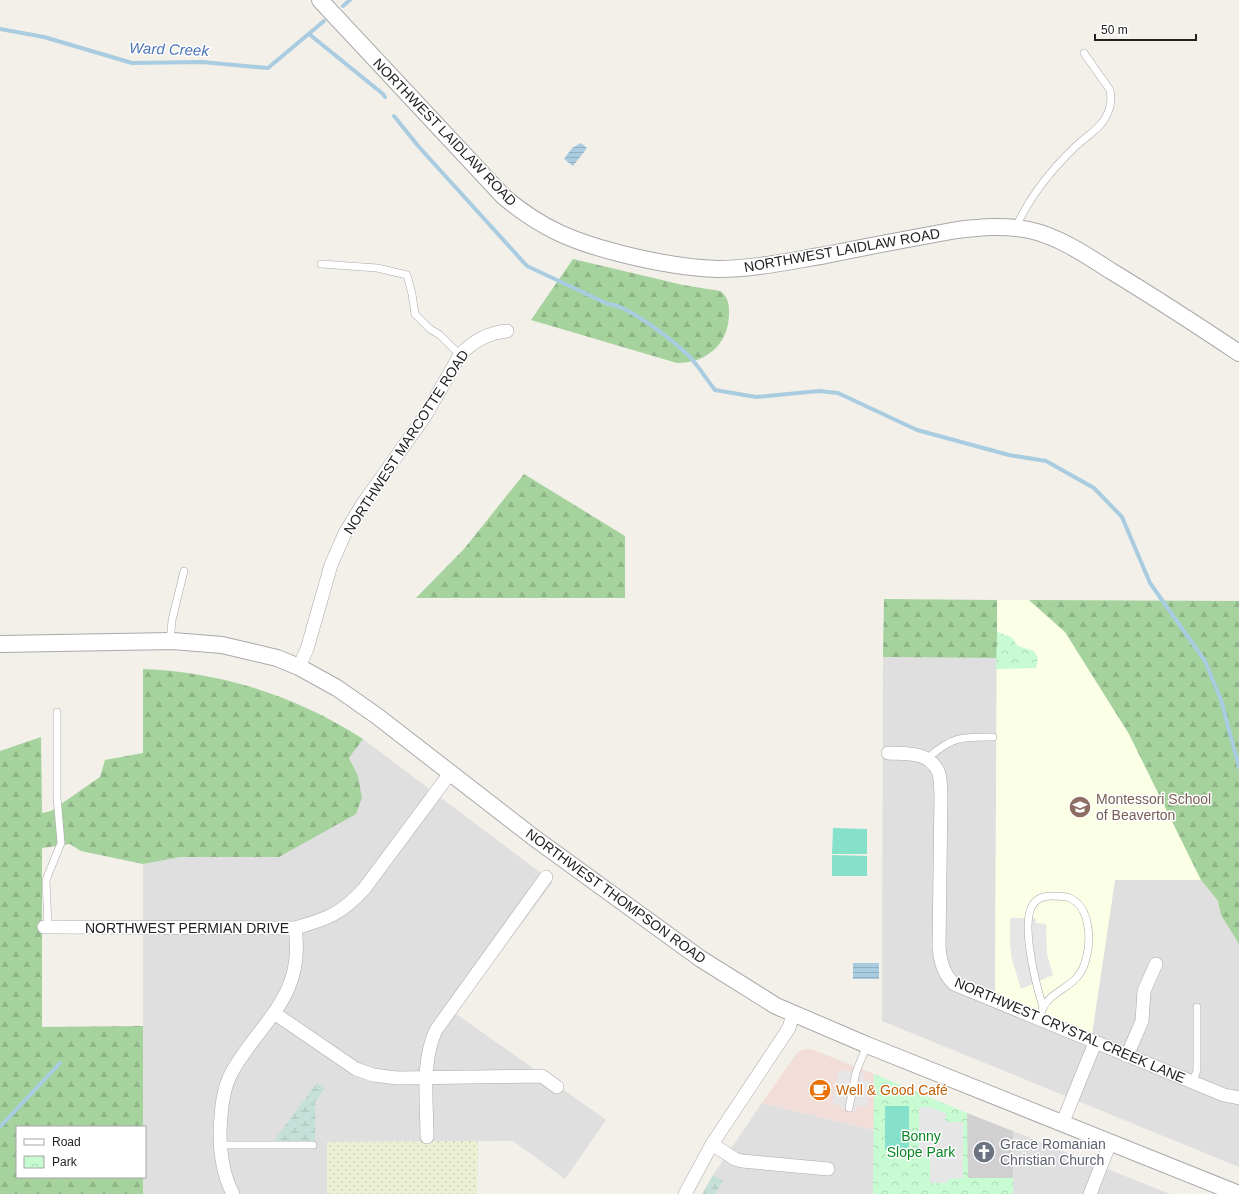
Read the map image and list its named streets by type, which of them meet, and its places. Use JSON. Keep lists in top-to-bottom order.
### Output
{
  "streets": {
    "street": [
      "NORTHWEST LAIDLAW ROAD",
      "NORTHWEST MARCOTTE ROAD",
      "NORTHWEST THOMPSON ROAD",
      "NORTHWEST PERMIAN DRIVE",
      "NORTHWEST CRYSTAL CREEK LANE"
    ]
  },
  "crossings": [
    ["NORTHWEST MARCOTTE ROAD", "NORTHWEST THOMPSON ROAD"],
    ["NORTHWEST THOMPSON ROAD", "NORTHWEST PERMIAN DRIVE"]
  ],
  "water": ["Ward Creek"],
  "parks": ["Bonny Slope Park"],
  "places": {
    "school or university": ["Montessori School of Beaverton"],
    "cafe": ["Well & Good Café"],
    "church": ["Grace Romanian Christian Church"]
  },
  "legend": ["Road", "Park"],
  "scale_bar": "50 m"
}
